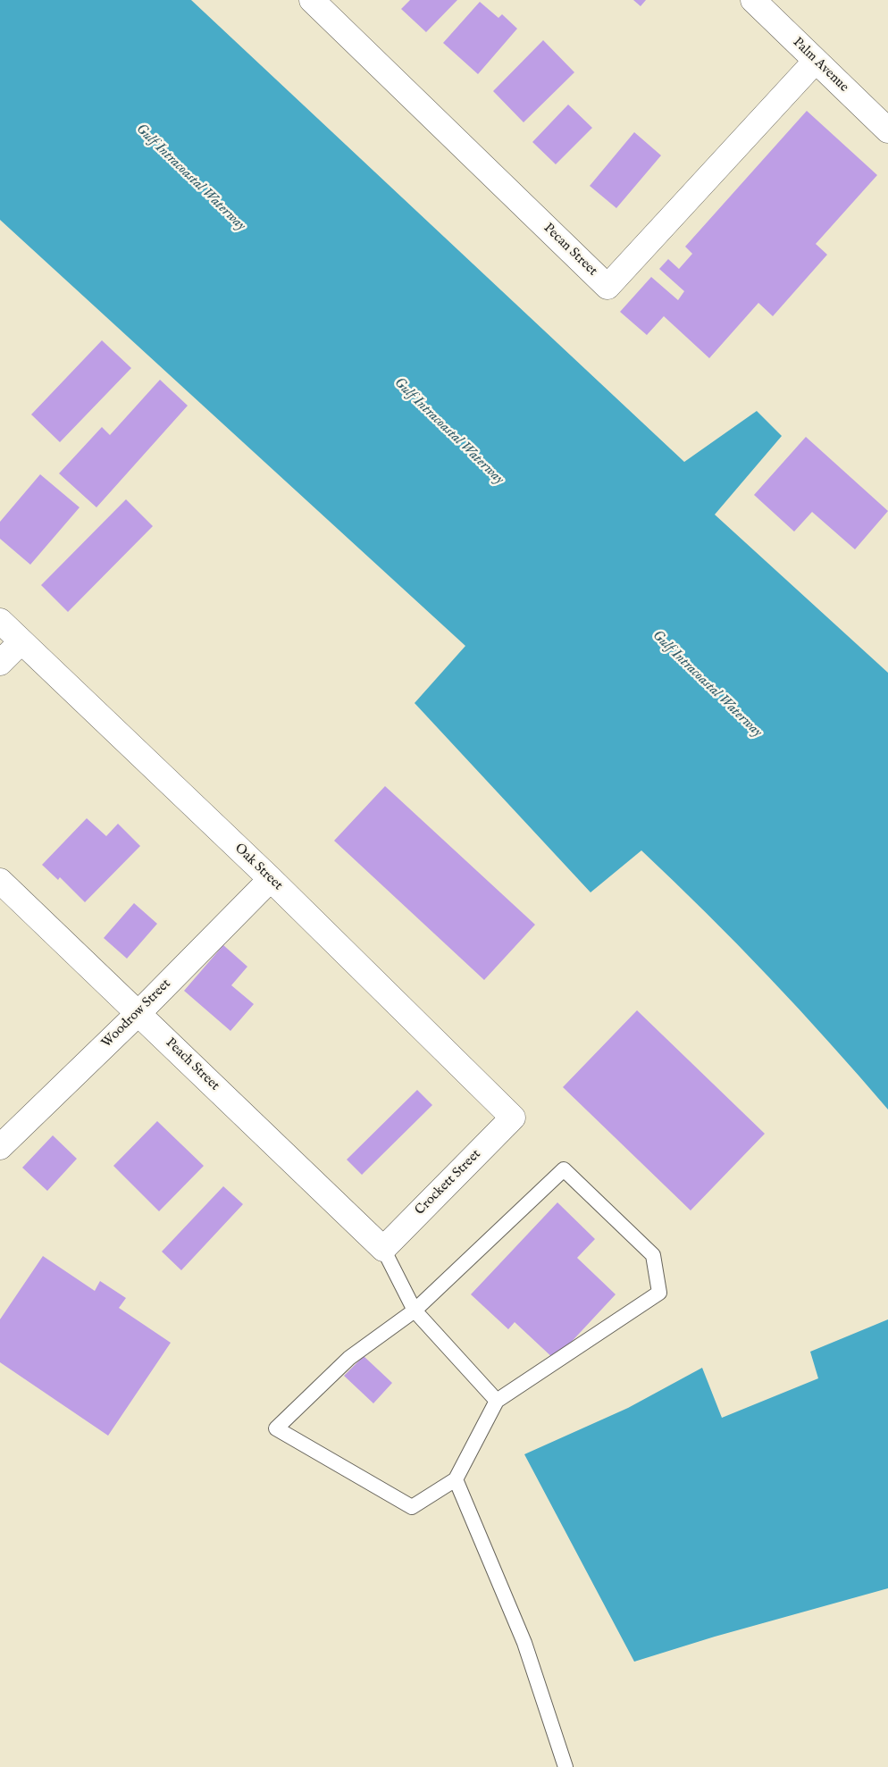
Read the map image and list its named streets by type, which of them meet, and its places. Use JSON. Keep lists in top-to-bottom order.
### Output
{
  "streets": {
    "street": [
      "Palm Avenue",
      "Pecan Street",
      "Oak Street",
      "Woodrow Street",
      "Peach Street",
      "Crockett Street"
    ]
  },
  "crossings": [
    ["Palm Avenue", "Pecan Street"],
    ["Oak Street", "Woodrow Street"],
    ["Oak Street", "Crockett Street"],
    ["Woodrow Street", "Peach Street"],
    ["Peach Street", "Crockett Street"]
  ],
  "water": ["Gulf Intracoastal Waterway"]
}
